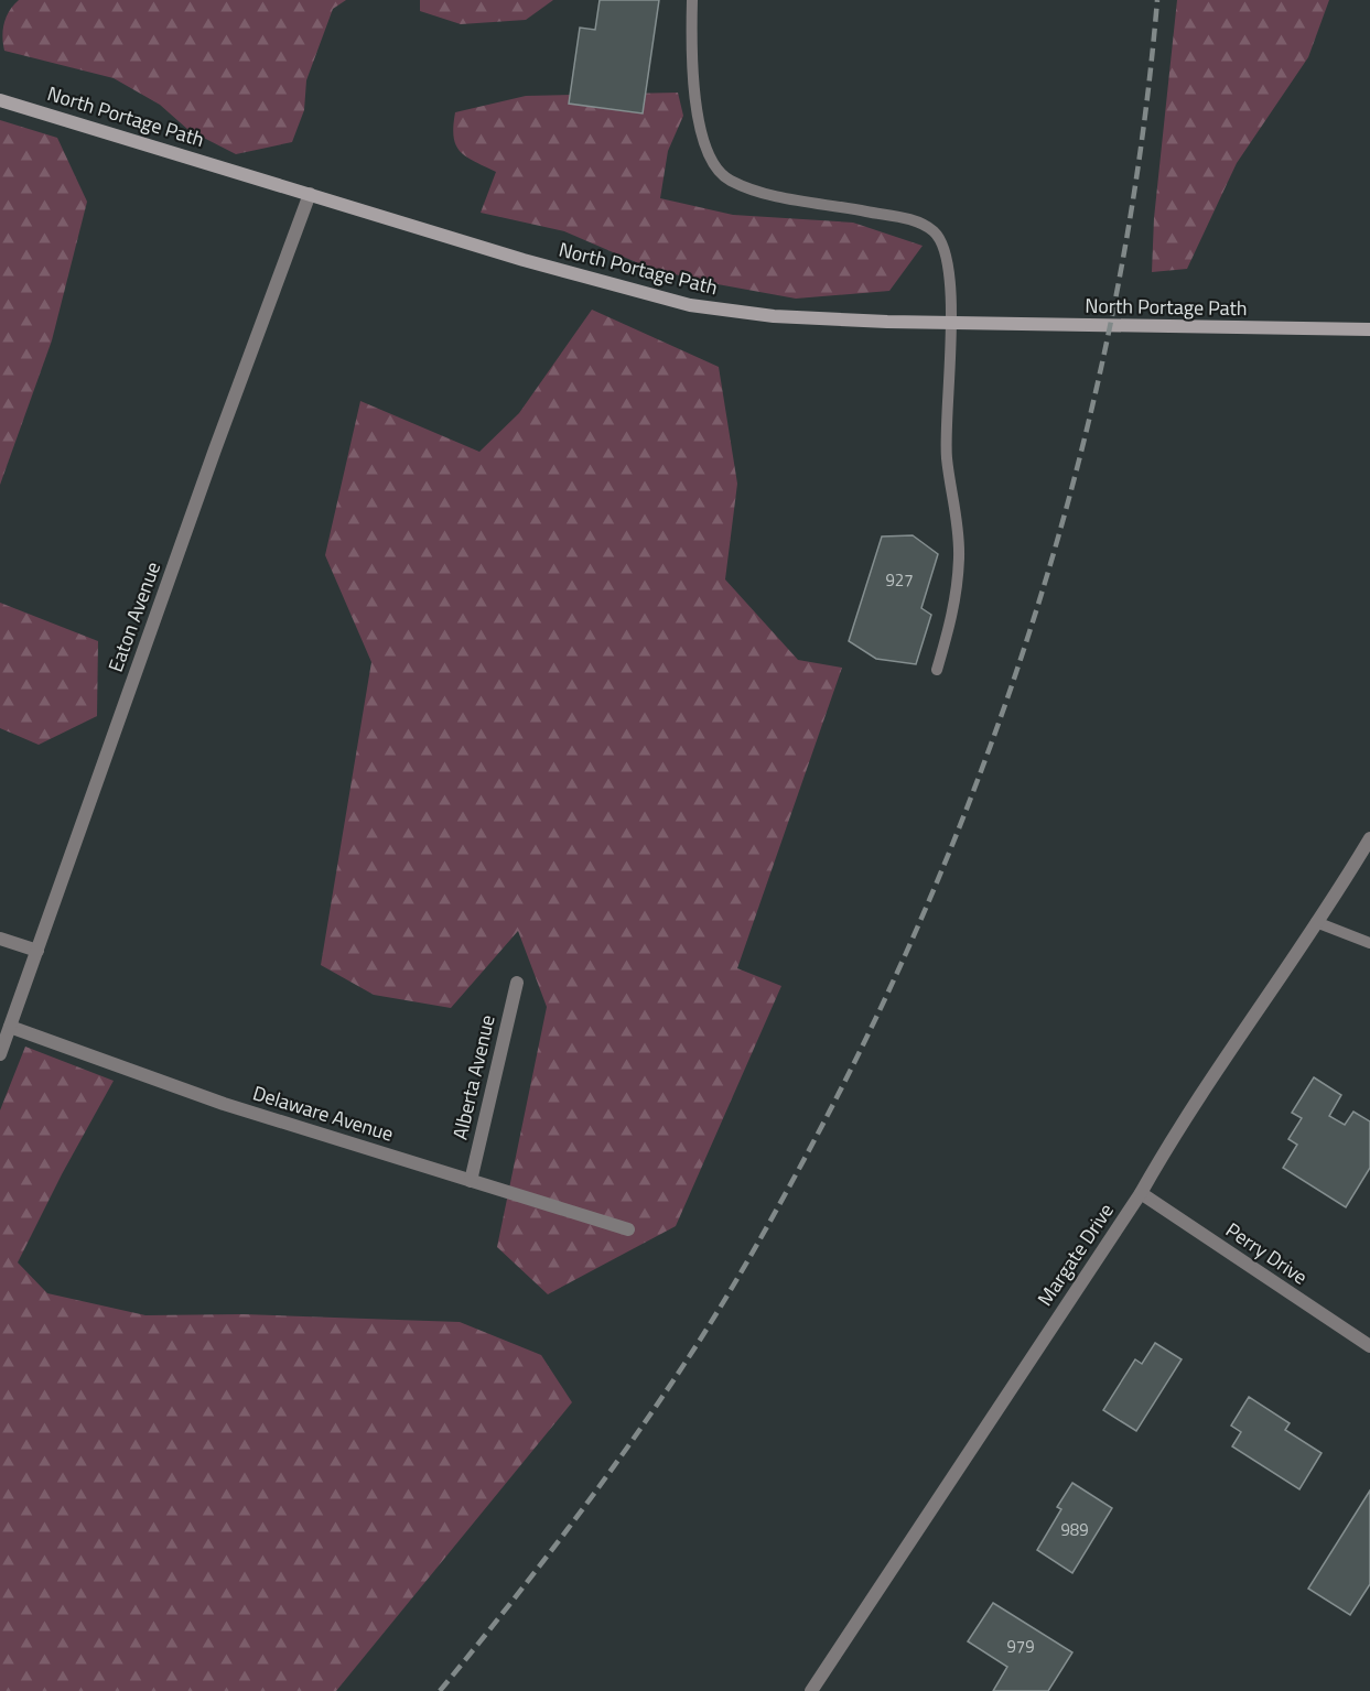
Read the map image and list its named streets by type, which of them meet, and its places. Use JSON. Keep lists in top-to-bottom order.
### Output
{
  "streets": {
    "main road": ["North Portage Path"],
    "street": [
      "Eaton Avenue",
      "Alberta Avenue",
      "Delaware Avenue",
      "Perry Drive",
      "Margate Drive"
    ]
  },
  "crossings": [
    ["North Portage Path", "Eaton Avenue"],
    ["Eaton Avenue", "Delaware Avenue"],
    ["Alberta Avenue", "Delaware Avenue"],
    ["Perry Drive", "Margate Drive"]
  ],
  "house_numbers": ["927", "989", "979"]
}
